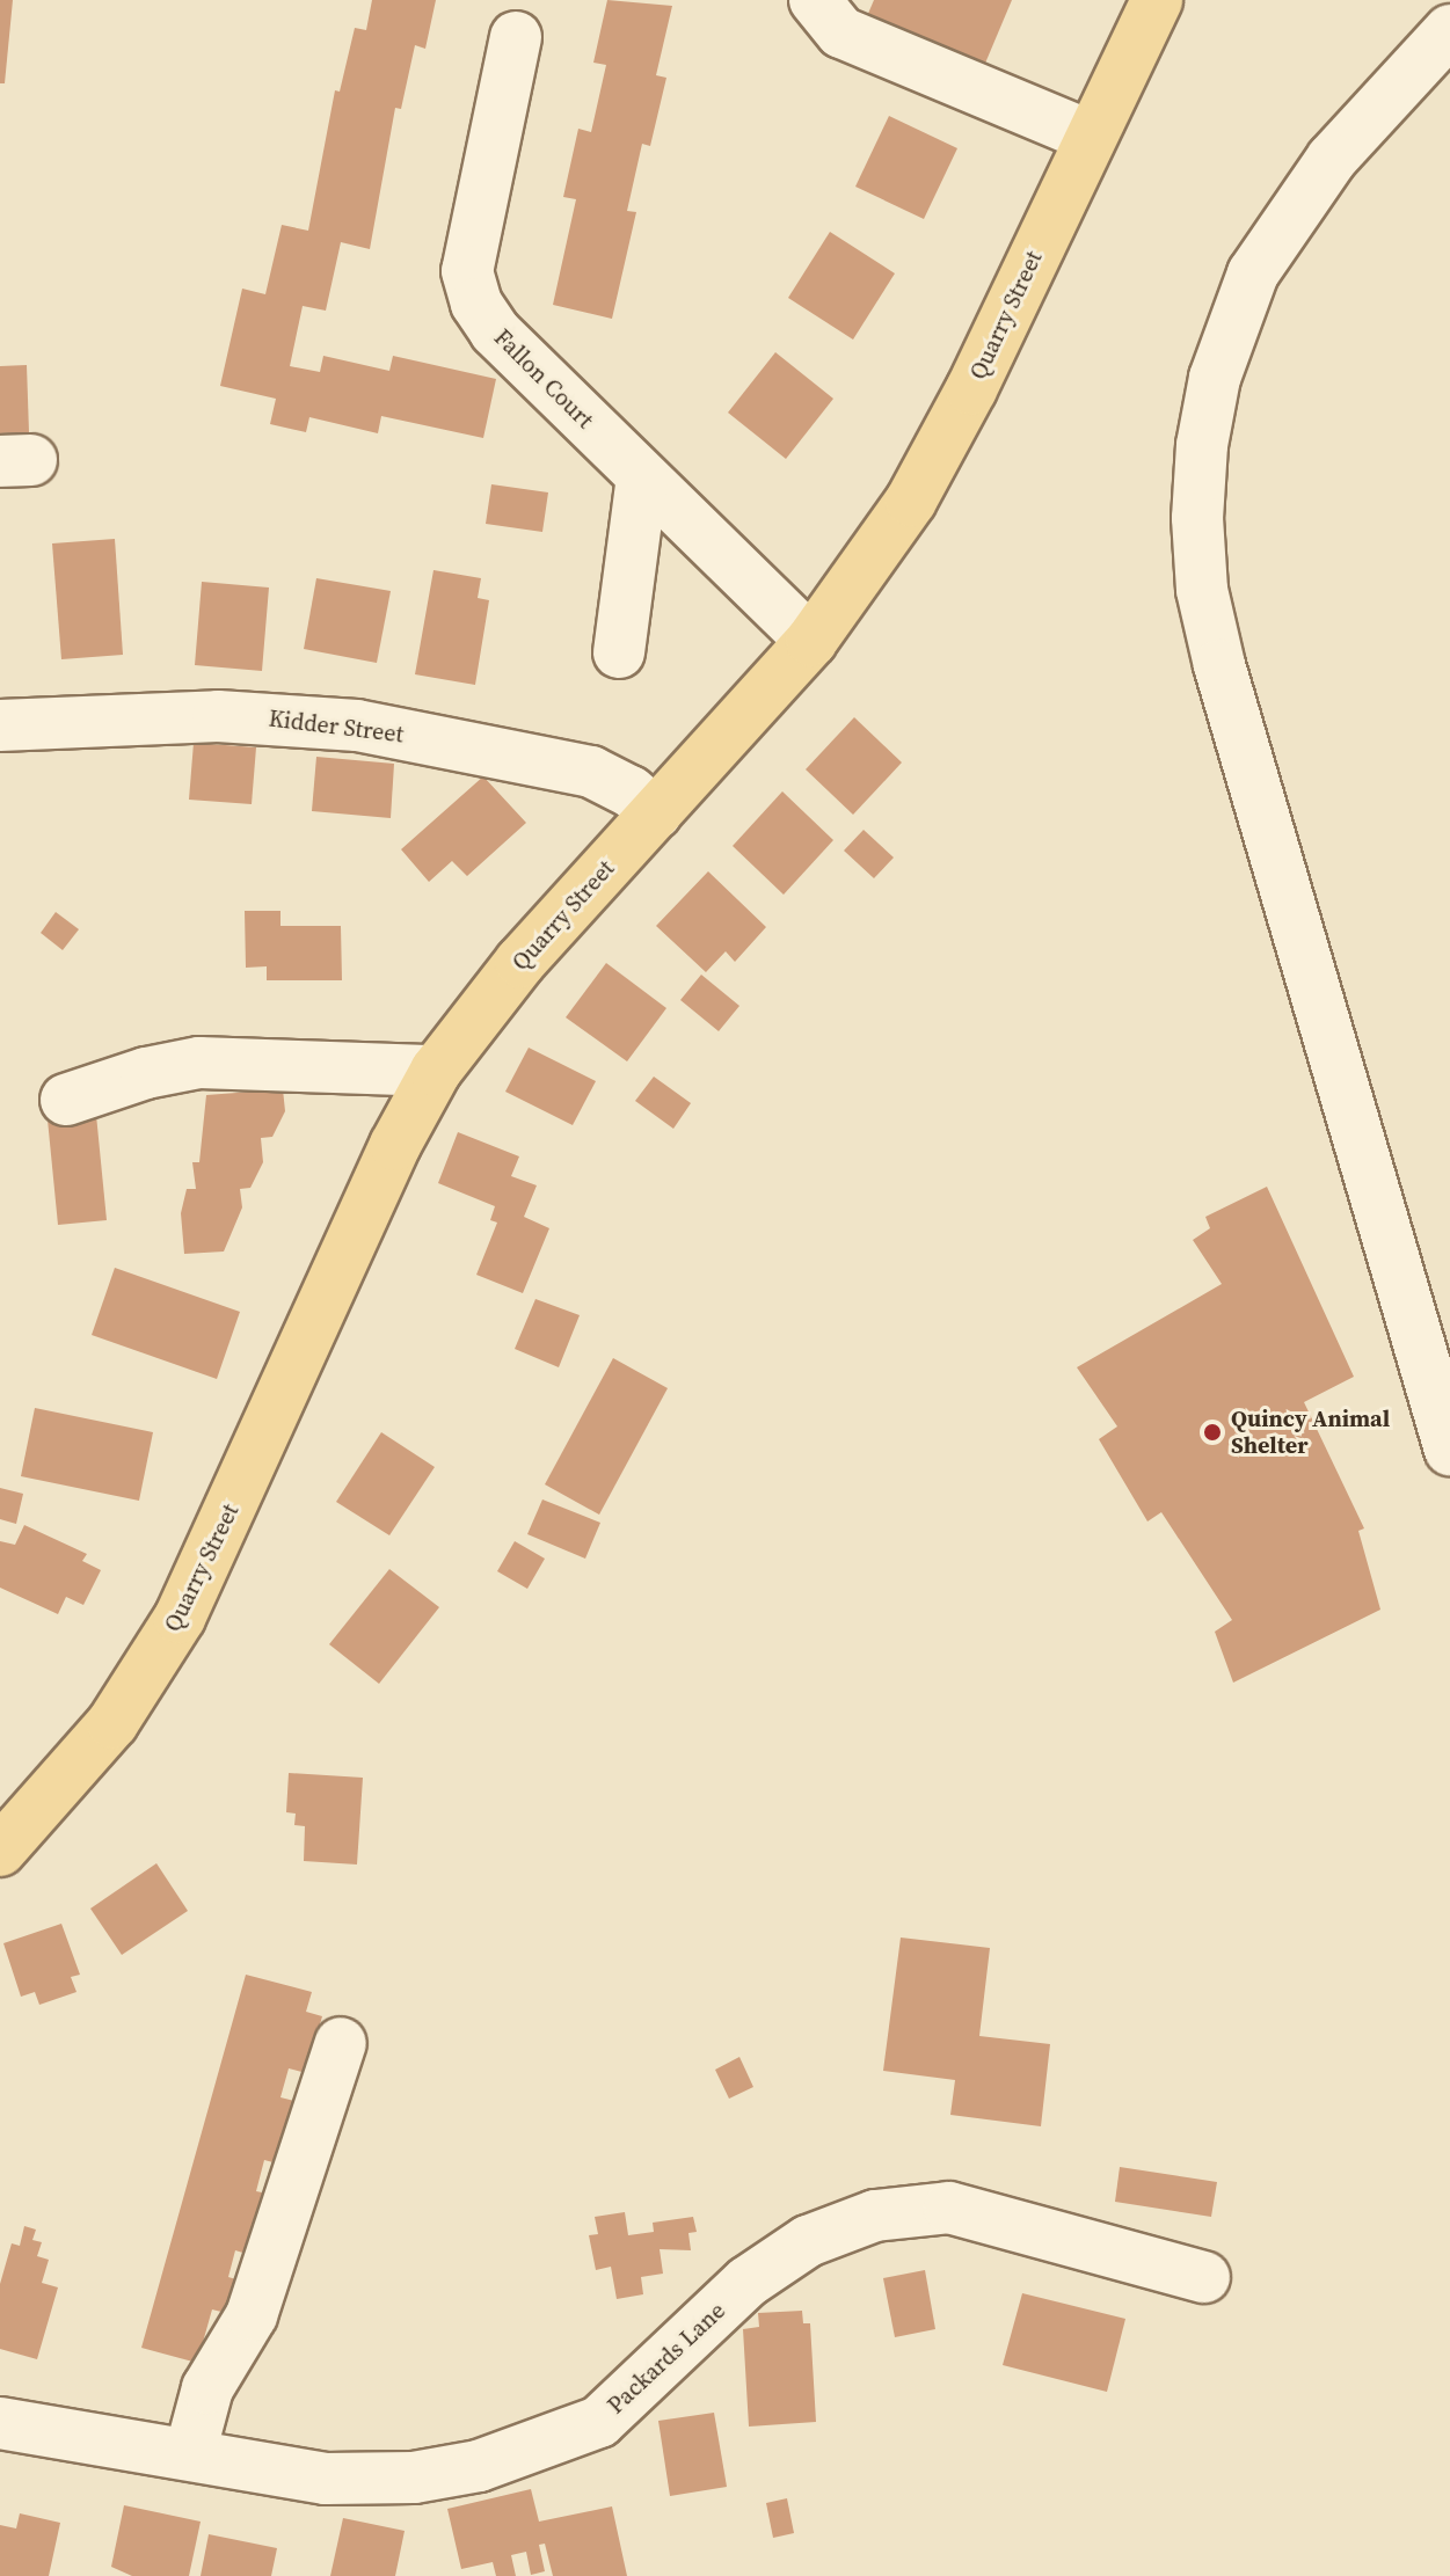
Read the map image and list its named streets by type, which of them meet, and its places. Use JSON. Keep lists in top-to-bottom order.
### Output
{
  "streets": {
    "main road": ["Quarry Street"],
    "street": ["Fallon Court", "Kidder Street", "Packards Lane"]
  },
  "crossings": [
    ["Quarry Street", "Fallon Court"],
    ["Quarry Street", "Kidder Street"]
  ],
  "places": ["Quincy Animal Shelter"]
}
